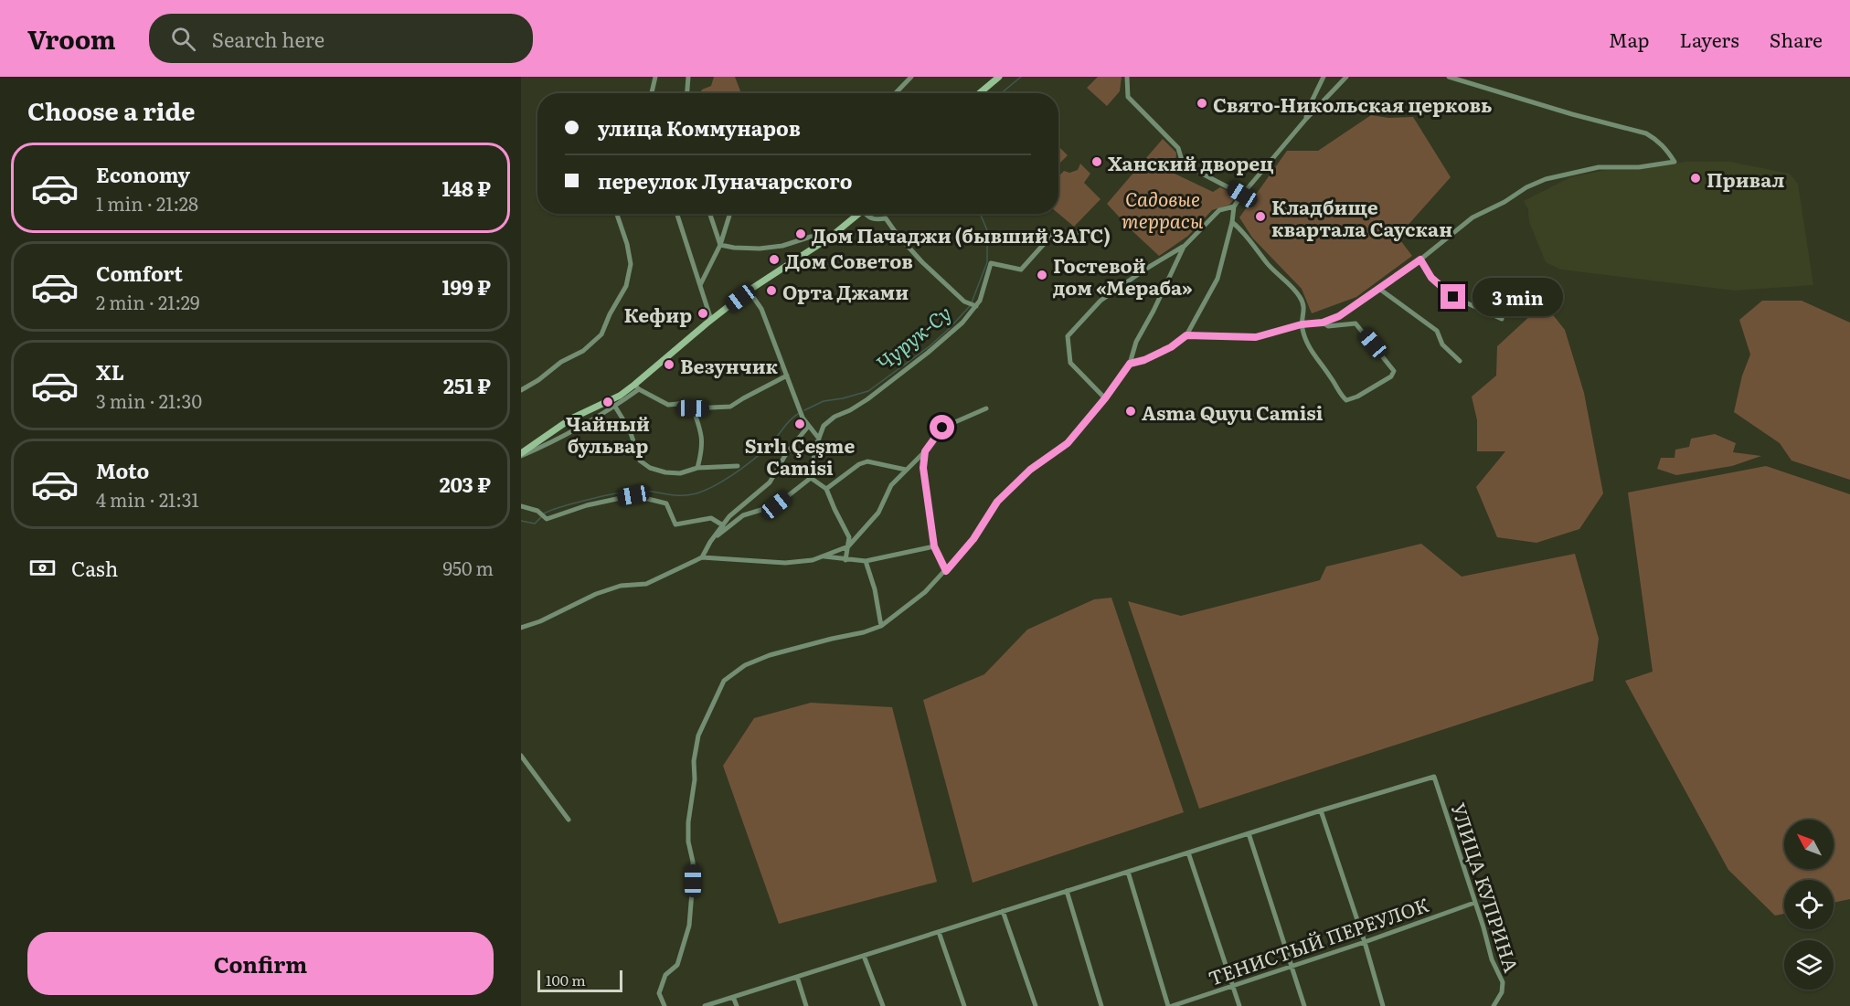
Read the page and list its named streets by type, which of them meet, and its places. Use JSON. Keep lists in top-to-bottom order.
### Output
{
  "streets": {
    "street": ["УЛИЦА КУПРИНА", "ТЕНИСТЫЙ ПЕРЕУЛОК"]
  },
  "crossings": [
    ["УЛИЦА КУПРИНА", "ТЕНИСТЫЙ ПЕРЕУЛОК"]
  ],
  "water": ["Чурук-Су"],
  "parks": ["Садовые террасы"],
  "places": [
    "Свято-Никольская церковь",
    "Ханский дворец",
    "Привал",
    "Кладбище квартала Саускан",
    "Дом Пачаджи (бывший ЗАГС)",
    "Дом Советов",
    "Гостевой дом «Мераба»",
    "Орта Джами",
    "Кефир",
    "Везунчик",
    "Чайный бульвар",
    "Asma Quyu Camisi",
    "Sırlı Çeşme Camisi"
  ],
  "scale_bar": "100 m",
  "north": "top left",
  "page": {
    "header": "Vroom",
    "search": "Search here",
    "nav": ["Map", "Layers", "Share"],
    "heading": "Choose a ride",
    "banner": ["улица Коммунаров", "переулок Луначарского"],
    "list": [
      {
        "name": "Economy",
        "note": "1 min · 21:28",
        "value": "148 ₽"
      },
      {
        "name": "Comfort",
        "note": "2 min · 21:29",
        "value": "199 ₽"
      },
      {
        "name": "XL",
        "note": "3 min · 21:30",
        "value": "251 ₽"
      },
      {
        "name": "Moto",
        "note": "4 min · 21:31",
        "value": "203 ₽"
      }
    ],
    "bubble": "3 min",
    "pay": ["Cash", "950 m"],
    "buttons": "Confirm",
    "scale": "100 m"
  }
}
